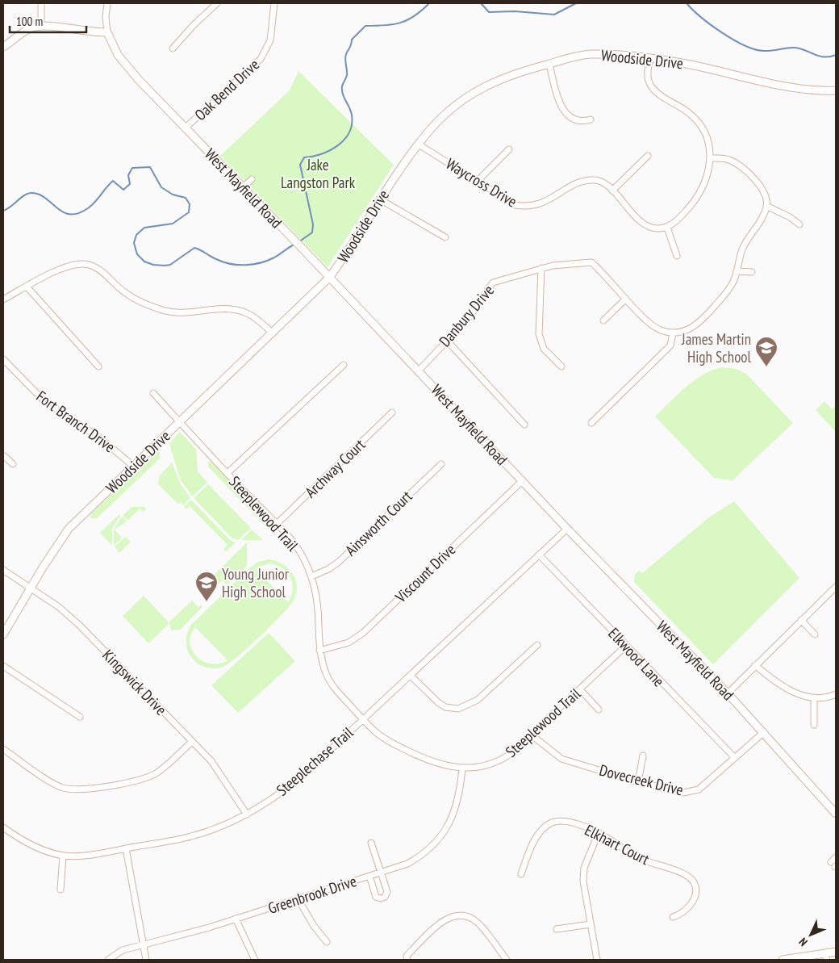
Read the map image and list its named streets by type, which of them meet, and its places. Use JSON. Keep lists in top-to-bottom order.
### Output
{
  "streets": {
    "street": [
      "Woodside Drive",
      "Oak Bend Drive",
      "Waycross Drive",
      "West Mayfield Road",
      "Danbury Drive",
      "Fort Branch Drive",
      "Archway Court",
      "Steeplewood Trail",
      "Ainsworth Court",
      "Viscount Drive",
      "Elkwood Lane",
      "Kingswick Drive",
      "Steeplechase Trail",
      "Dovecreek Drive",
      "Elkhart Court",
      "Greenbrook Drive"
    ]
  },
  "crossings": [
    ["Woodside Drive", "Waycross Drive"],
    ["Woodside Drive", "West Mayfield Road"],
    ["Woodside Drive", "Fort Branch Drive"],
    ["Woodside Drive", "Steeplewood Trail"],
    ["Woodside Drive", "Kingswick Drive"],
    ["Oak Bend Drive", "West Mayfield Road"],
    ["West Mayfield Road", "Danbury Drive"],
    ["West Mayfield Road", "Viscount Drive"],
    ["West Mayfield Road", "Steeplechase Trail"],
    ["West Mayfield Road", "Dovecreek Drive"],
    ["Archway Court", "Steeplewood Trail"],
    ["Steeplewood Trail", "Ainsworth Court"],
    ["Steeplewood Trail", "Viscount Drive"],
    ["Steeplewood Trail", "Elkwood Lane"],
    ["Steeplewood Trail", "Steeplechase Trail"],
    ["Steeplewood Trail", "Dovecreek Drive"],
    ["Steeplewood Trail", "Greenbrook Drive"],
    ["Elkwood Lane", "Steeplechase Trail"],
    ["Elkwood Lane", "Dovecreek Drive"],
    ["Kingswick Drive", "Steeplechase Trail"]
  ],
  "parks": ["Jake Langston Park"],
  "places": {
    "school or university": ["James Martin High School", "Young Junior High School"]
  },
  "scale_bar": "100 m",
  "north": "bottom left"
}
